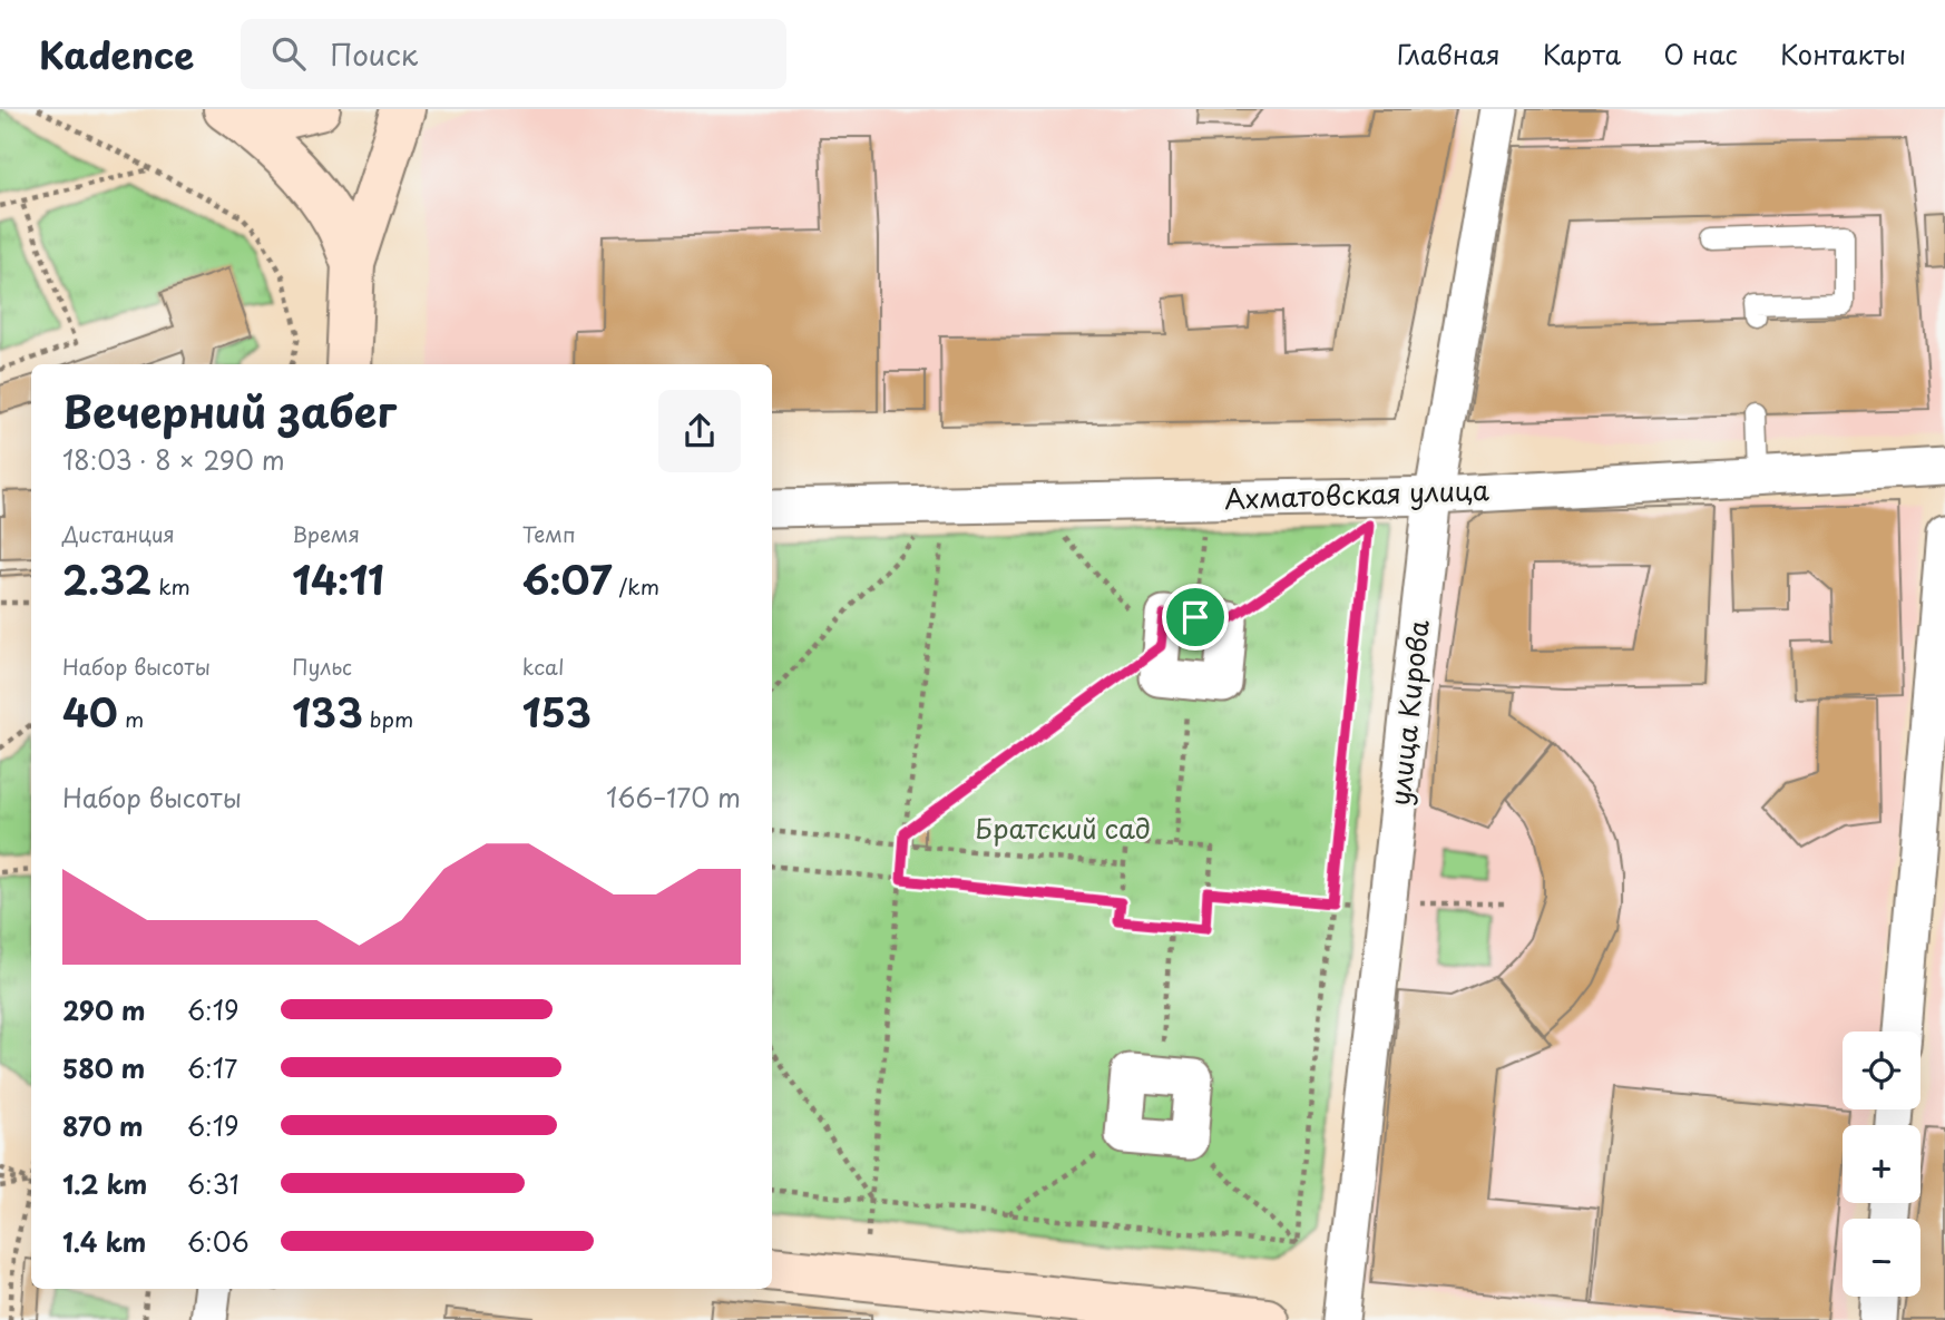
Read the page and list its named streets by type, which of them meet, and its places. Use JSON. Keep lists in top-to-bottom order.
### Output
{
  "streets": {
    "street": ["Ахматовская улица", "улица Кирова"]
  },
  "crossings": [
    ["Ахматовская улица", "улица Кирова"]
  ],
  "parks": ["Братский сад"],
  "page": {
    "header": "Kadence",
    "search": "Поиск",
    "nav": [
      "Главная",
      "Карта",
      "О нас",
      "Контакты"
    ],
    "heading": ["Вечерний забег", "18:03 · 8 × 290 m"],
    "stats": [
      ["Дистанция", "2.32 km"],
      ["Время", "14:11"],
      ["Темп", "6:07 /km"],
      ["Набор высоты", "40 m"],
      ["Пульс", "133 bpm"],
      ["kcal", "153"]
    ],
    "chart": ["Набор высоты", "166–170 m"],
    "list": [
      {
        "name": "290 m",
        "note": "6:19"
      },
      {
        "name": "580 m",
        "note": "6:17"
      },
      {
        "name": "870 m",
        "note": "6:19"
      },
      {
        "name": "1.2 km",
        "note": "6:31"
      },
      {
        "name": "1.4 km",
        "note": "6:06"
      }
    ],
    "map_buttons": ["+", "−"]
  }
}
